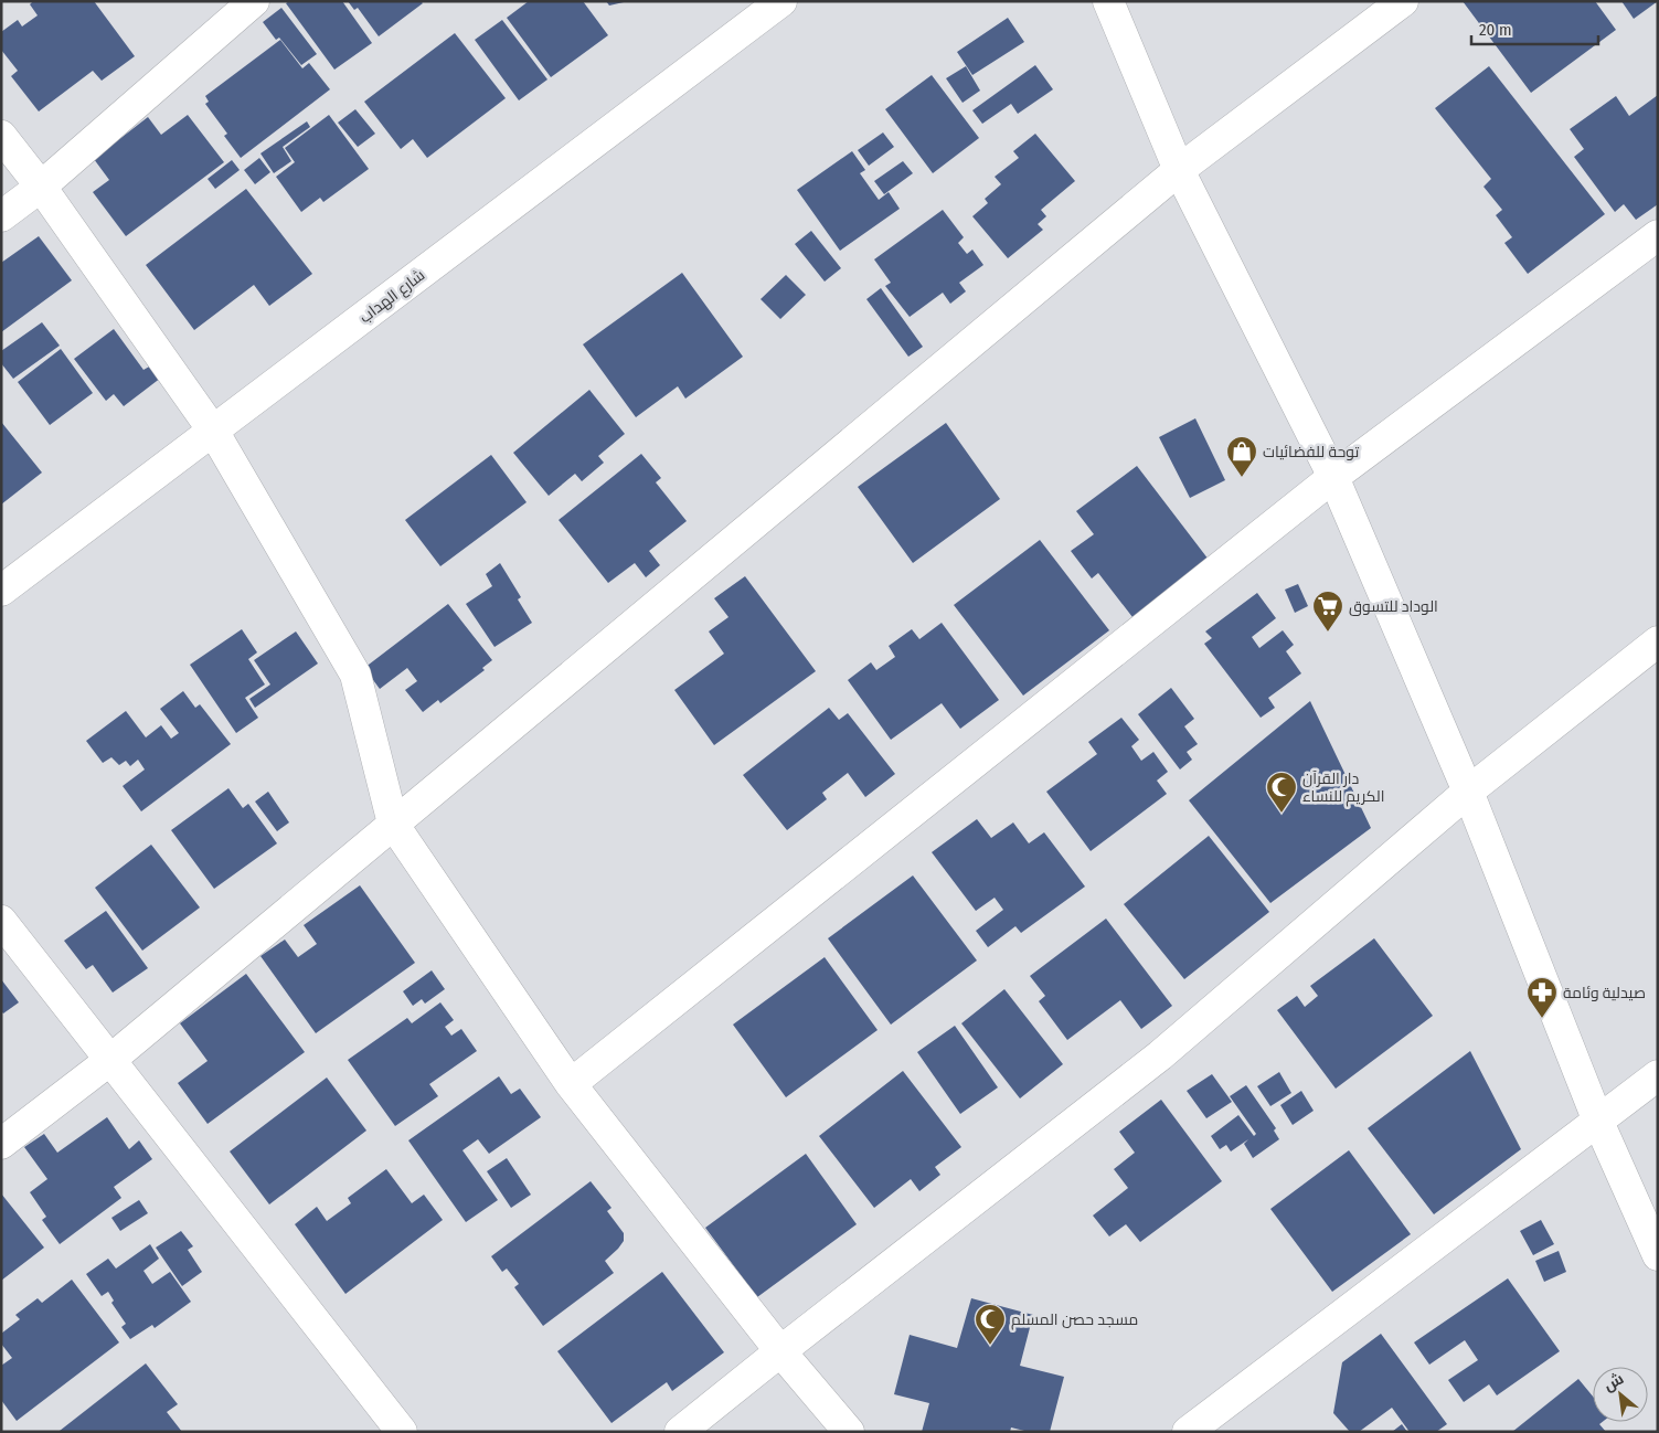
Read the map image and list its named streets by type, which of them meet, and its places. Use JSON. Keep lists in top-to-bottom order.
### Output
{
  "streets": {
    "street": ["شارع الهداب"]
  },
  "places": {
    "shop": ["توحة للفضائيات"],
    "supermarket": ["الوداد للتسوق"],
    "mosque": ["دار القرآن الكريم للنساء", "مسجد حصن المسلم"],
    "pharmacy": ["صيدلية وئامة"]
  },
  "scale_bar": "20 m",
  "north": "top left"
}
